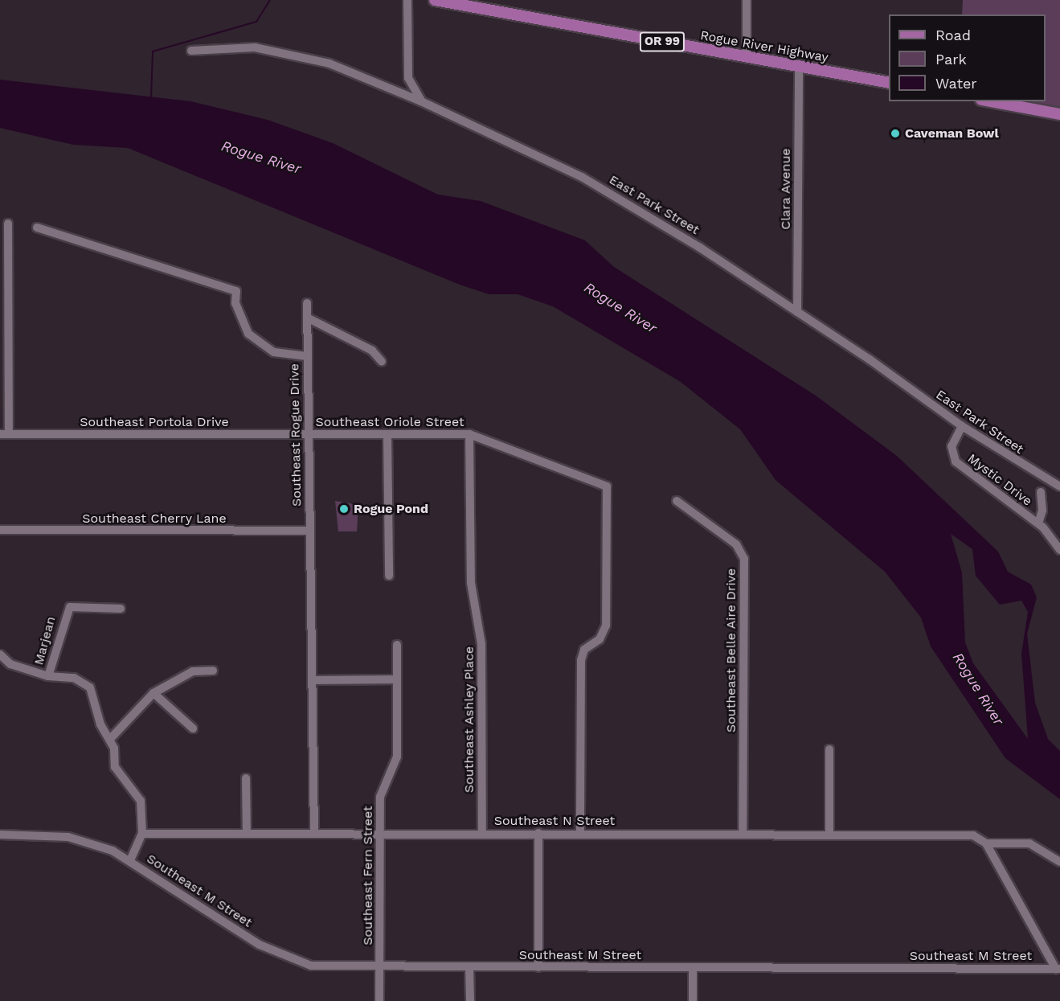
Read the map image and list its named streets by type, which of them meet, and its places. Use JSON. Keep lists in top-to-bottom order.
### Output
{
  "streets": {
    "main road": ["OR 99", "Rogue River Highway"],
    "street": [
      "Clara Avenue",
      "East Park Street",
      "Southeast Portola Drive",
      "Southeast Oriole Street",
      "Southeast Rogue Drive",
      "Mystic Drive",
      "Southeast Cherry Lane",
      "Marjean",
      "Southeast Belle Aire Drive",
      "Southeast Ashley Place",
      "Southeast N Street",
      "Southeast Fern Street",
      "Southeast M Street"
    ]
  },
  "crossings": [
    ["Rogue River Highway", "Clara Avenue"],
    ["Clara Avenue", "East Park Street"],
    ["East Park Street", "Mystic Drive"],
    ["Southeast Portola Drive", "Southeast Oriole Street"],
    ["Southeast Portola Drive", "Southeast Rogue Drive"],
    ["Southeast Oriole Street", "Southeast Rogue Drive"],
    ["Southeast Oriole Street", "Southeast Ashley Place"],
    ["Southeast Oriole Street", "Southeast N Street"],
    ["Southeast Rogue Drive", "Southeast Cherry Lane"],
    ["Southeast Rogue Drive", "Southeast N Street"],
    ["Southeast Belle Aire Drive", "Southeast N Street"],
    ["Southeast Ashley Place", "Southeast N Street"],
    ["Southeast N Street", "Southeast Fern Street"],
    ["Southeast Fern Street", "Southeast M Street"]
  ],
  "water": ["Rogue River"],
  "places": ["Caveman Bowl", "Rogue Pond"],
  "legend": ["Road", "Park", "Water"]
}
